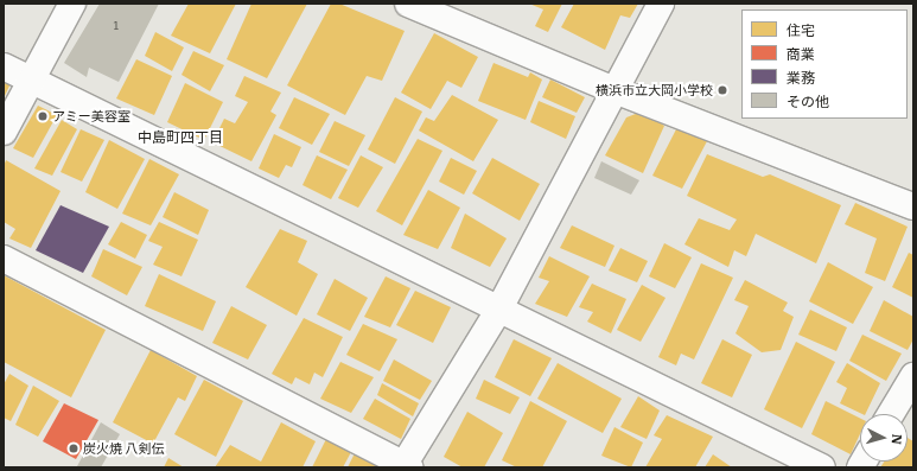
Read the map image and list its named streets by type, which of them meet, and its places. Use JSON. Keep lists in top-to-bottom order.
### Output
{
  "districts": ["中島町四丁目"],
  "places": ["横浜市立大岡小学校", "アミー美容室", "炭火焼 八剣伝"],
  "house_numbers": ["1"],
  "legend": [
    "住宅",
    "商業",
    "業務",
    "その他"
  ],
  "north": "right"
}
